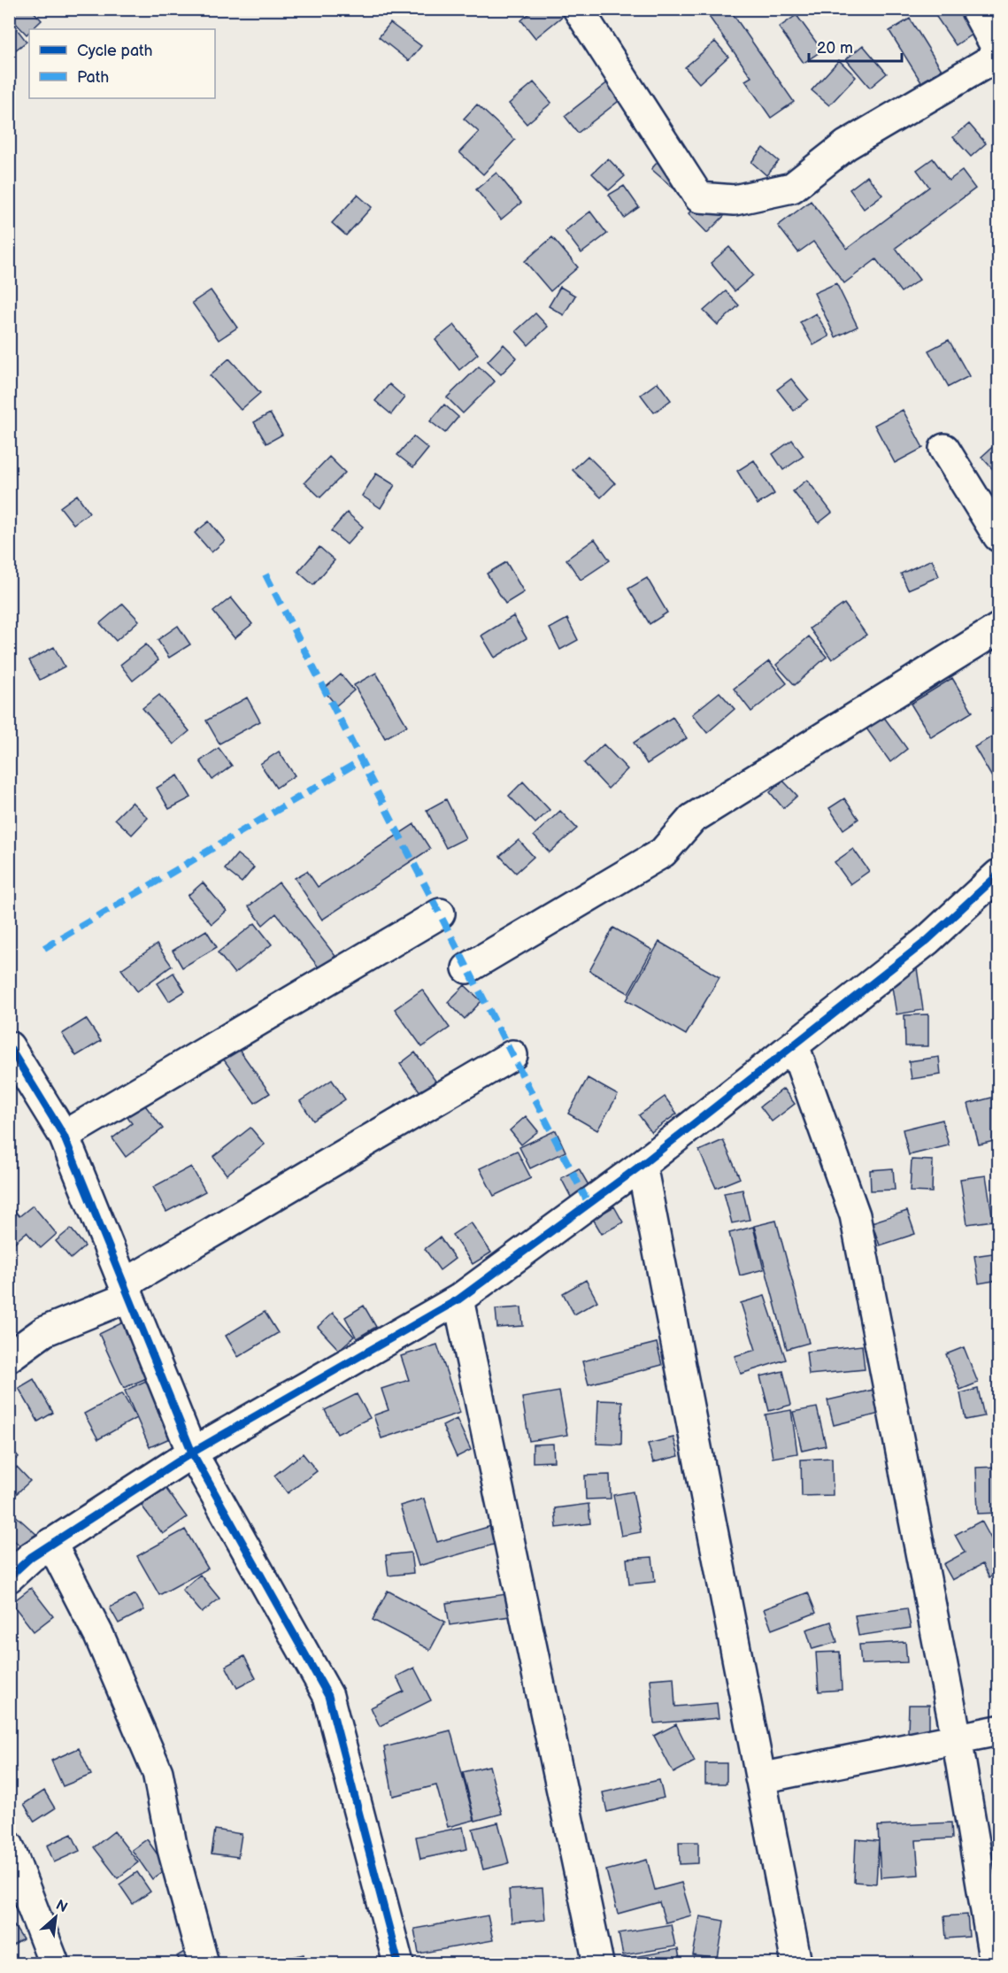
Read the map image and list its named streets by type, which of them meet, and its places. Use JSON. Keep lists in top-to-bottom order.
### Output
{
  "legend": ["Cycle path", "Path"],
  "scale_bar": "20 m",
  "north": "top right"
}
